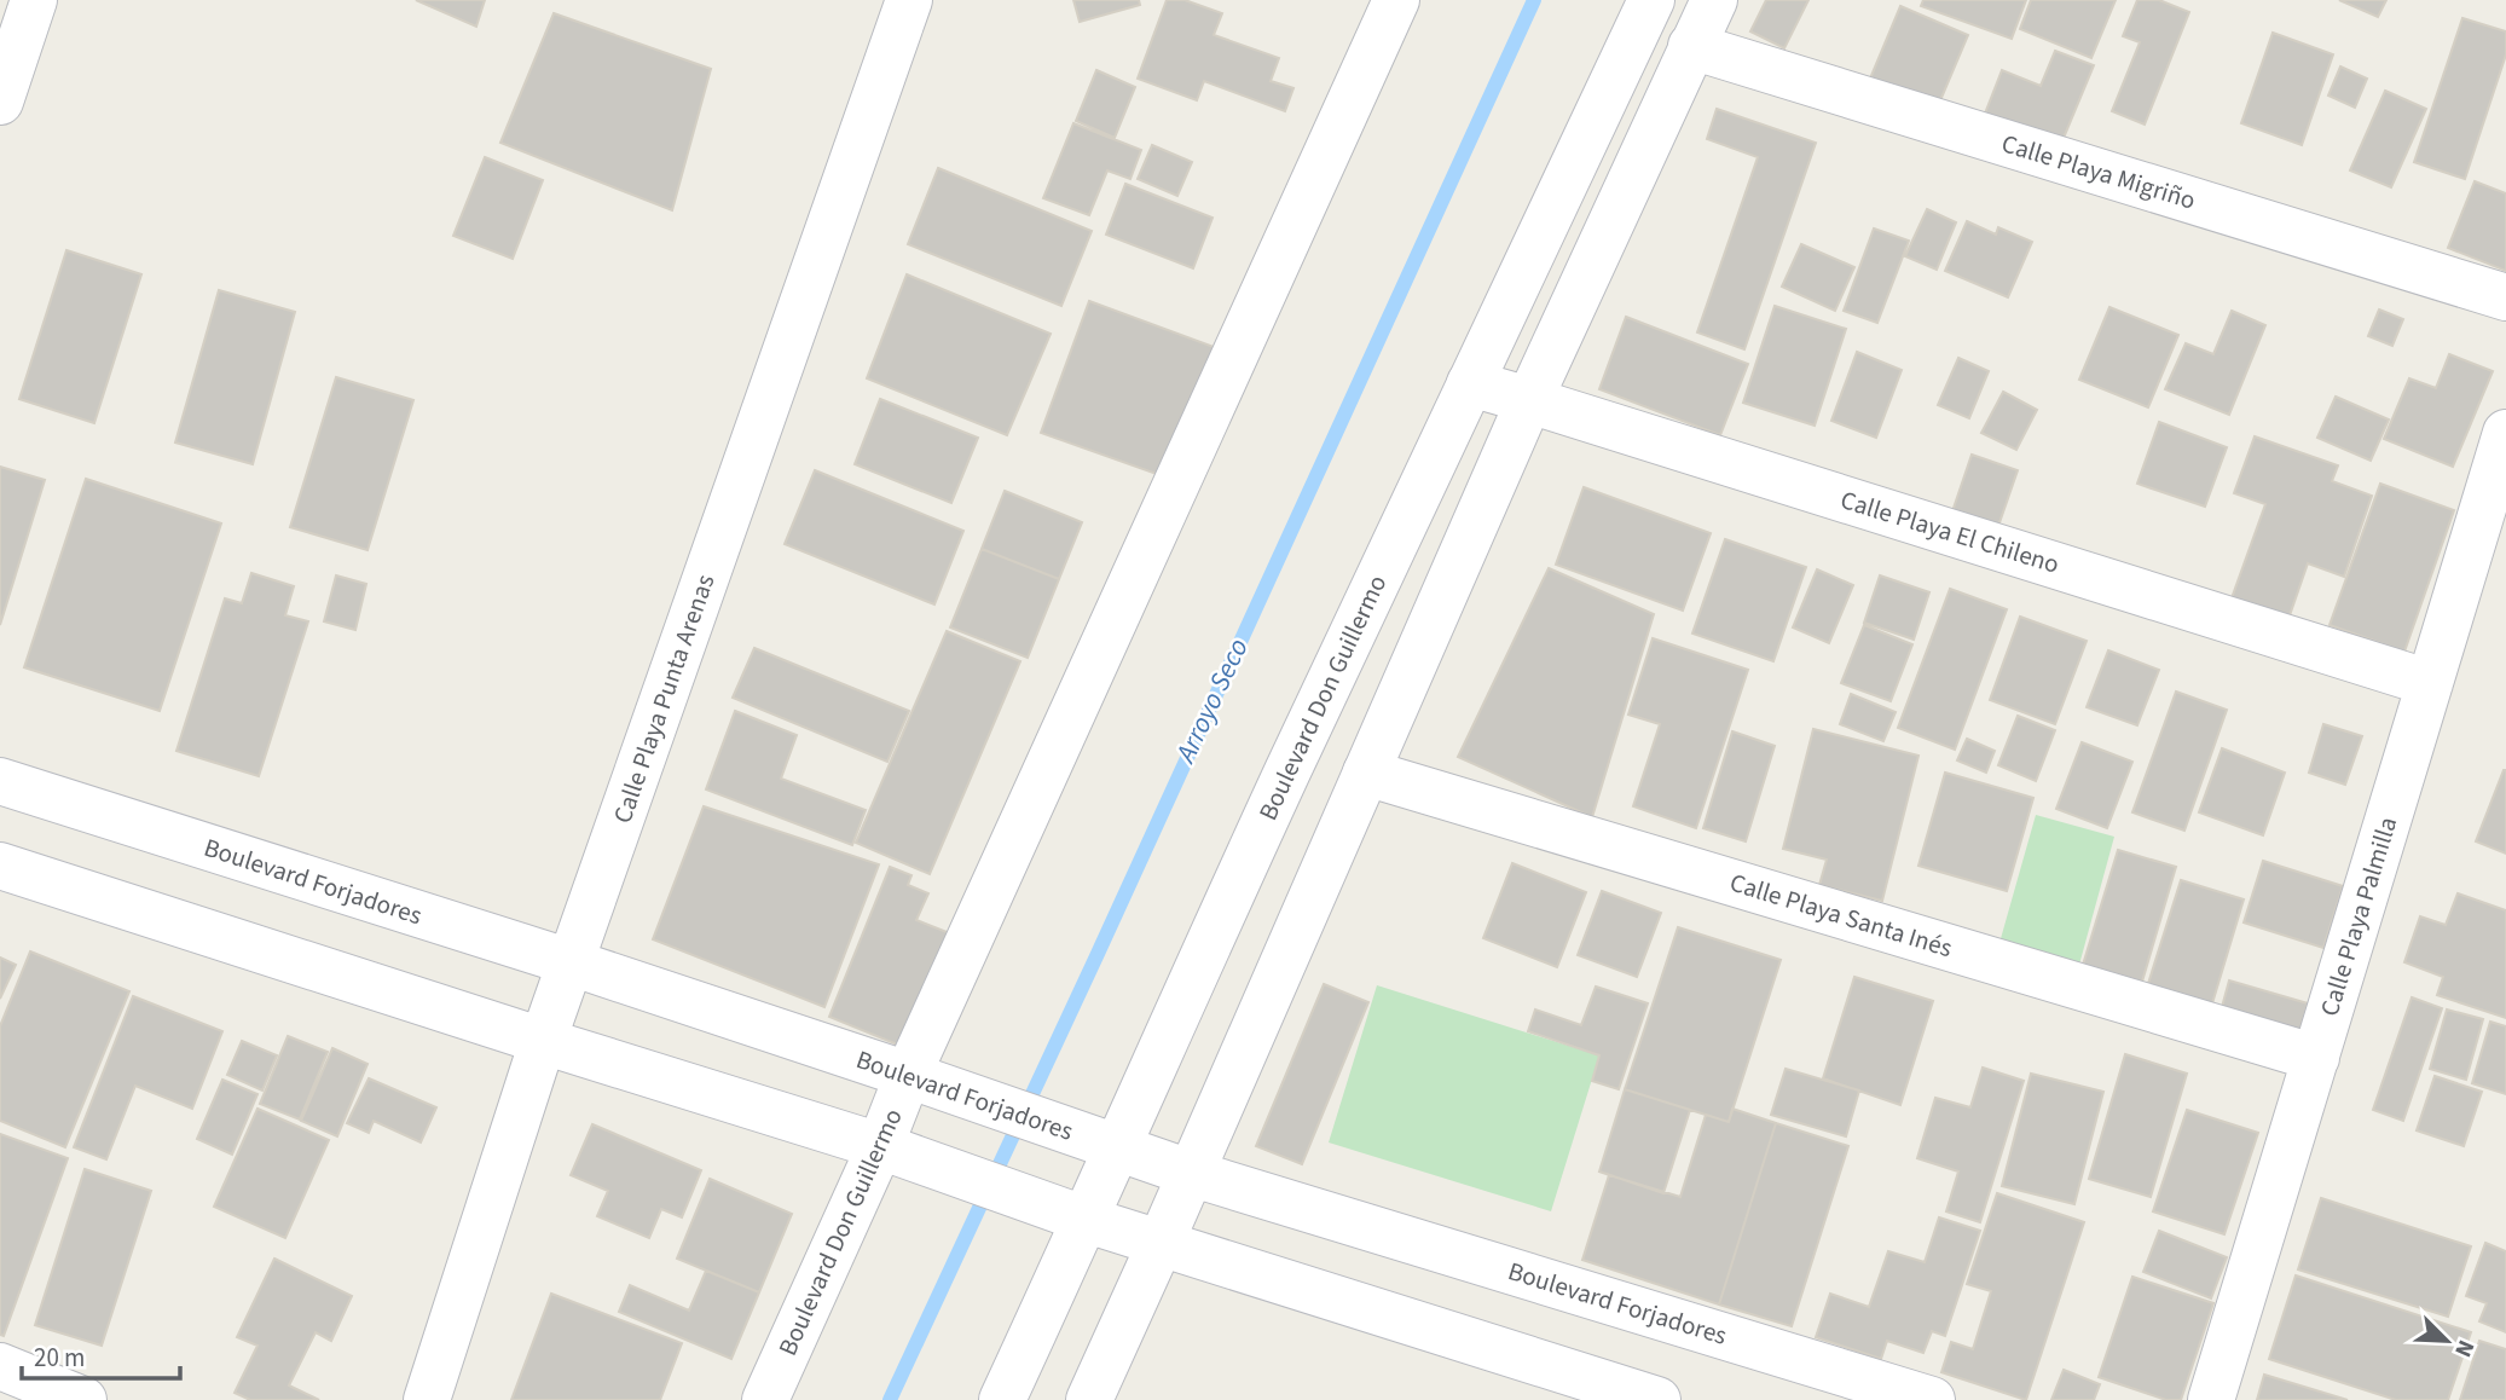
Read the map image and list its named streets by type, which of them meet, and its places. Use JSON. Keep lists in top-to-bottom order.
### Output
{
  "streets": {
    "street": [
      "Calle Playa Migriño",
      "Calle Playa El Chileno",
      "Boulevard Don Guillermo",
      "Calle Playa Punta Arenas",
      "Boulevard Forjadores",
      "Calle Playa Santa Inés",
      "Calle Playa Palmilla"
    ]
  },
  "crossings": [
    ["Calle Playa El Chileno", "Boulevard Don Guillermo"],
    ["Calle Playa El Chileno", "Calle Playa Palmilla"],
    ["Boulevard Don Guillermo", "Boulevard Forjadores"],
    ["Calle Playa Punta Arenas", "Boulevard Forjadores"],
    ["Calle Playa Santa Inés", "Calle Playa Palmilla"]
  ],
  "water": ["Arroyo Seco"],
  "scale_bar": "20 m",
  "north": "bottom right"
}
